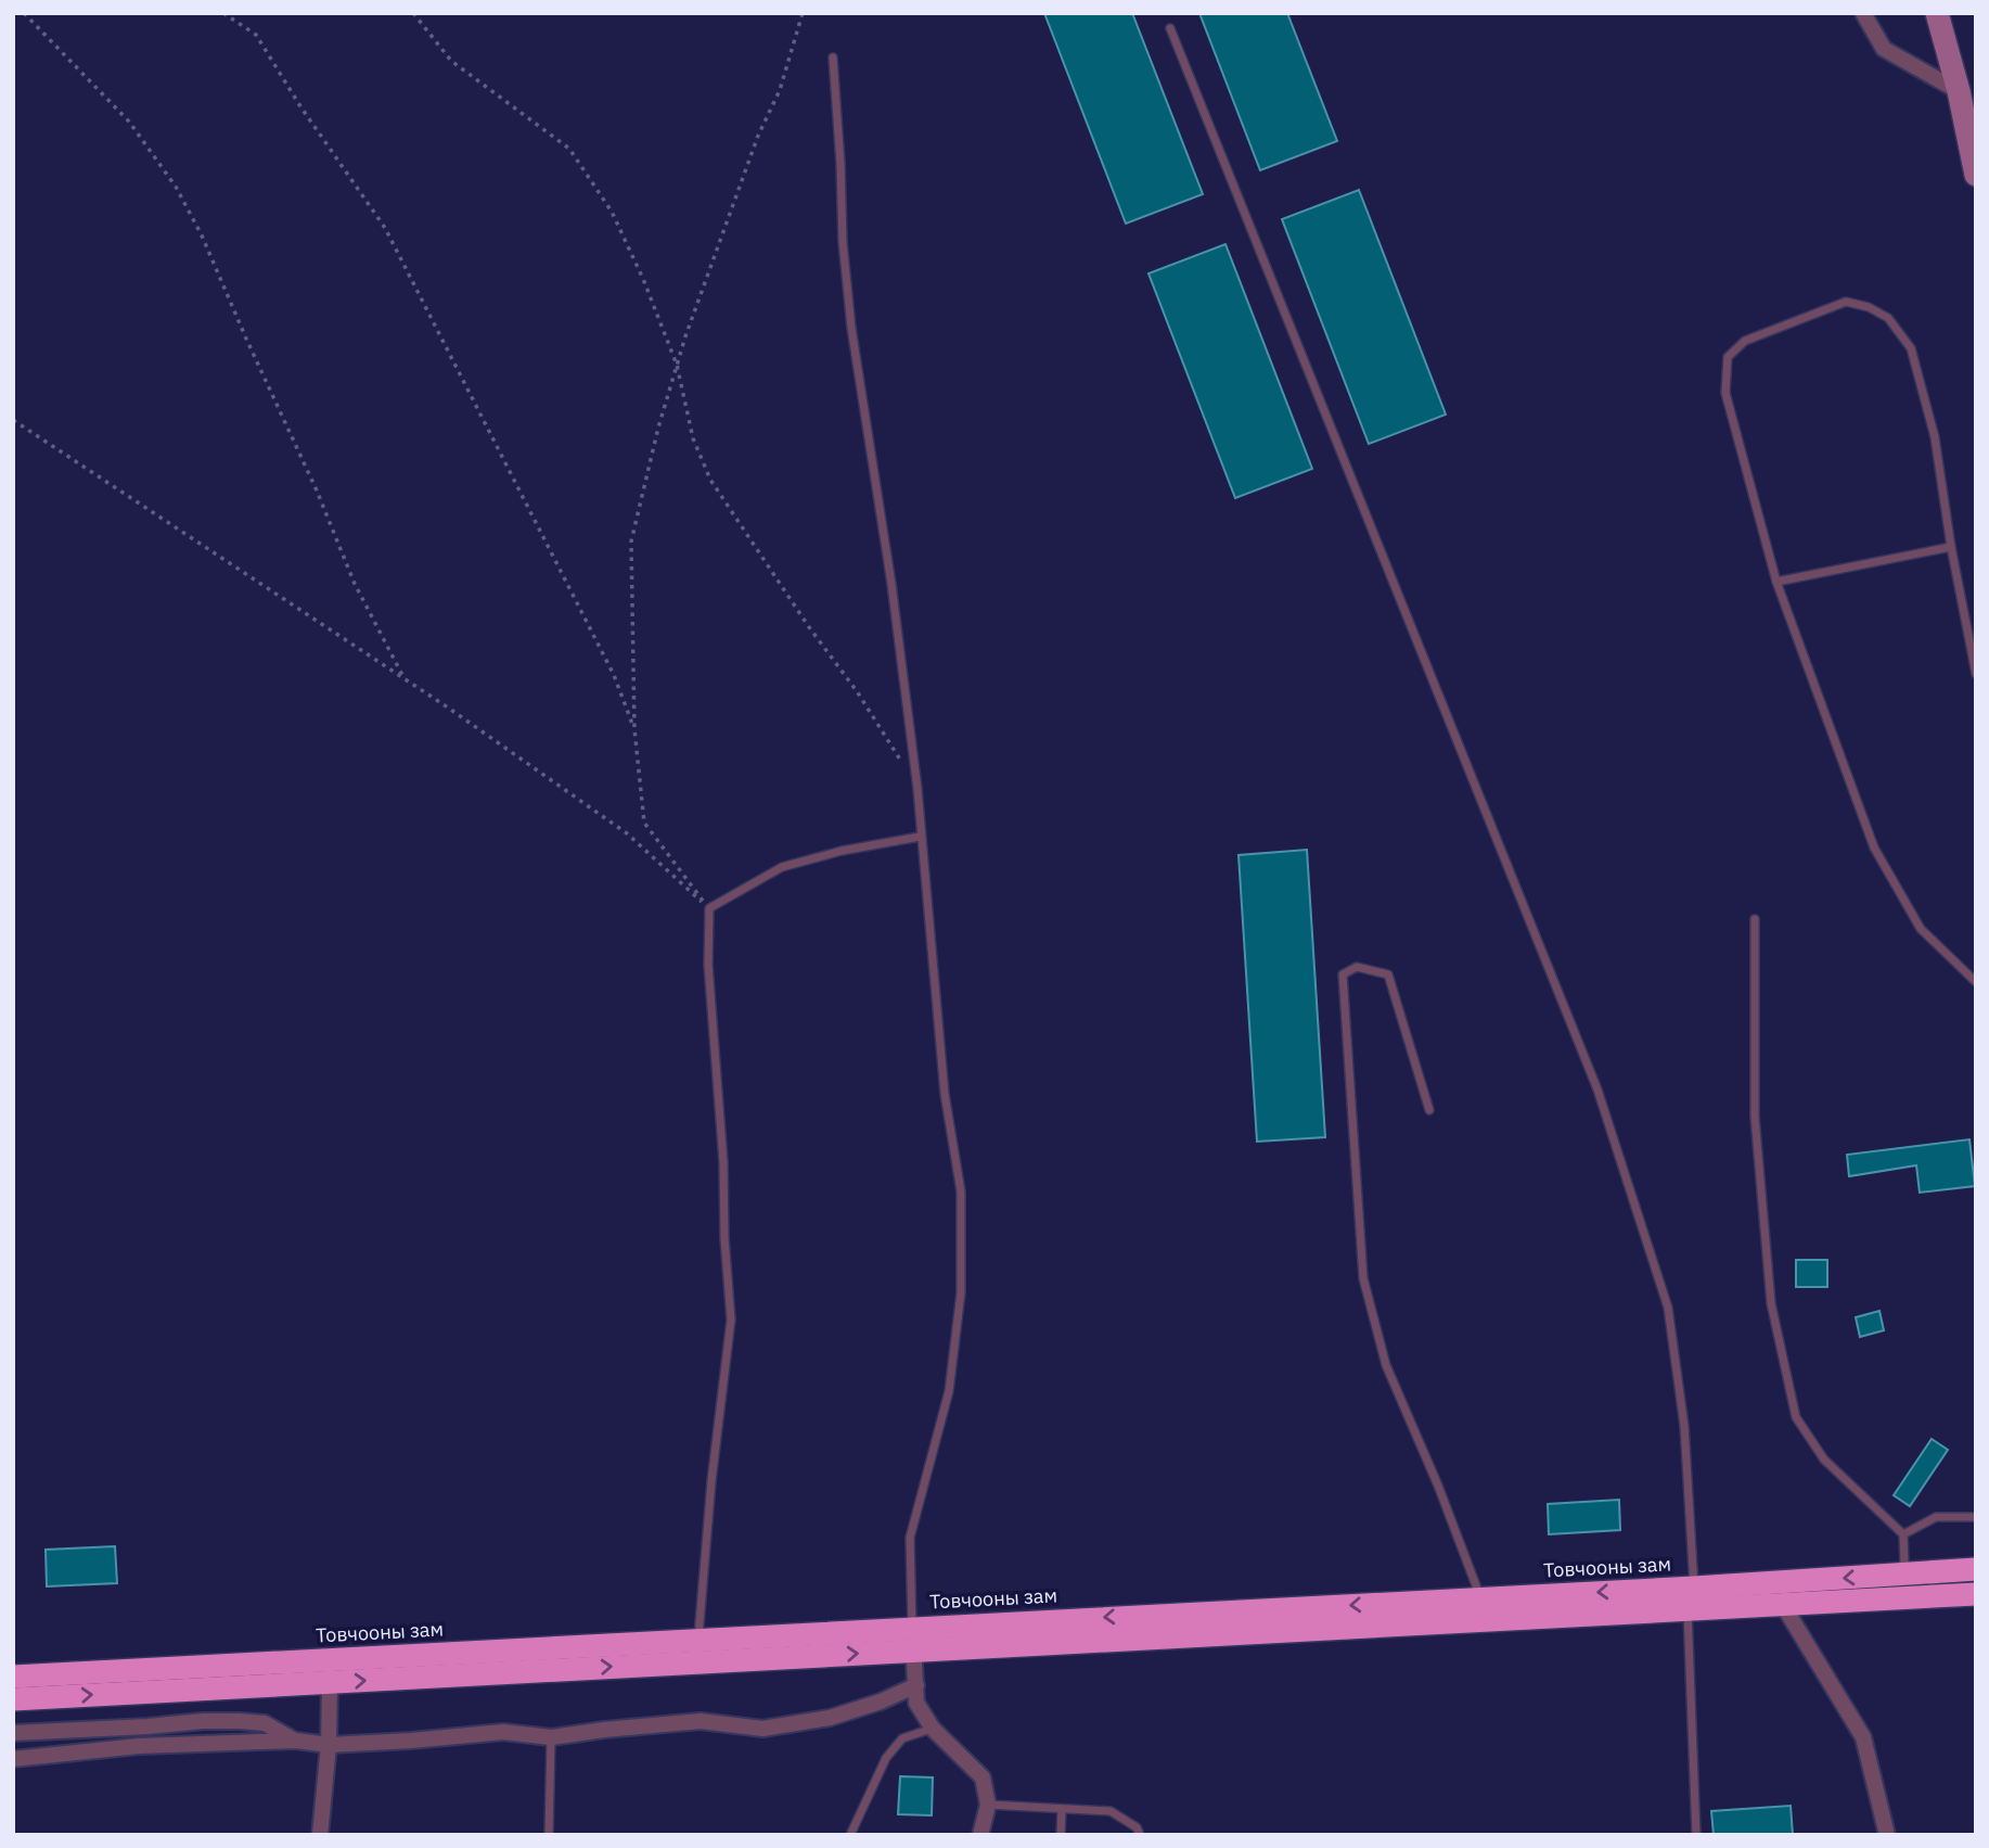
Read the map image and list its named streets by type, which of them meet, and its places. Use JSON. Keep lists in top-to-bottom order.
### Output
{
  "streets": {
    "highway": ["Товчооны зам"]
  }
}
